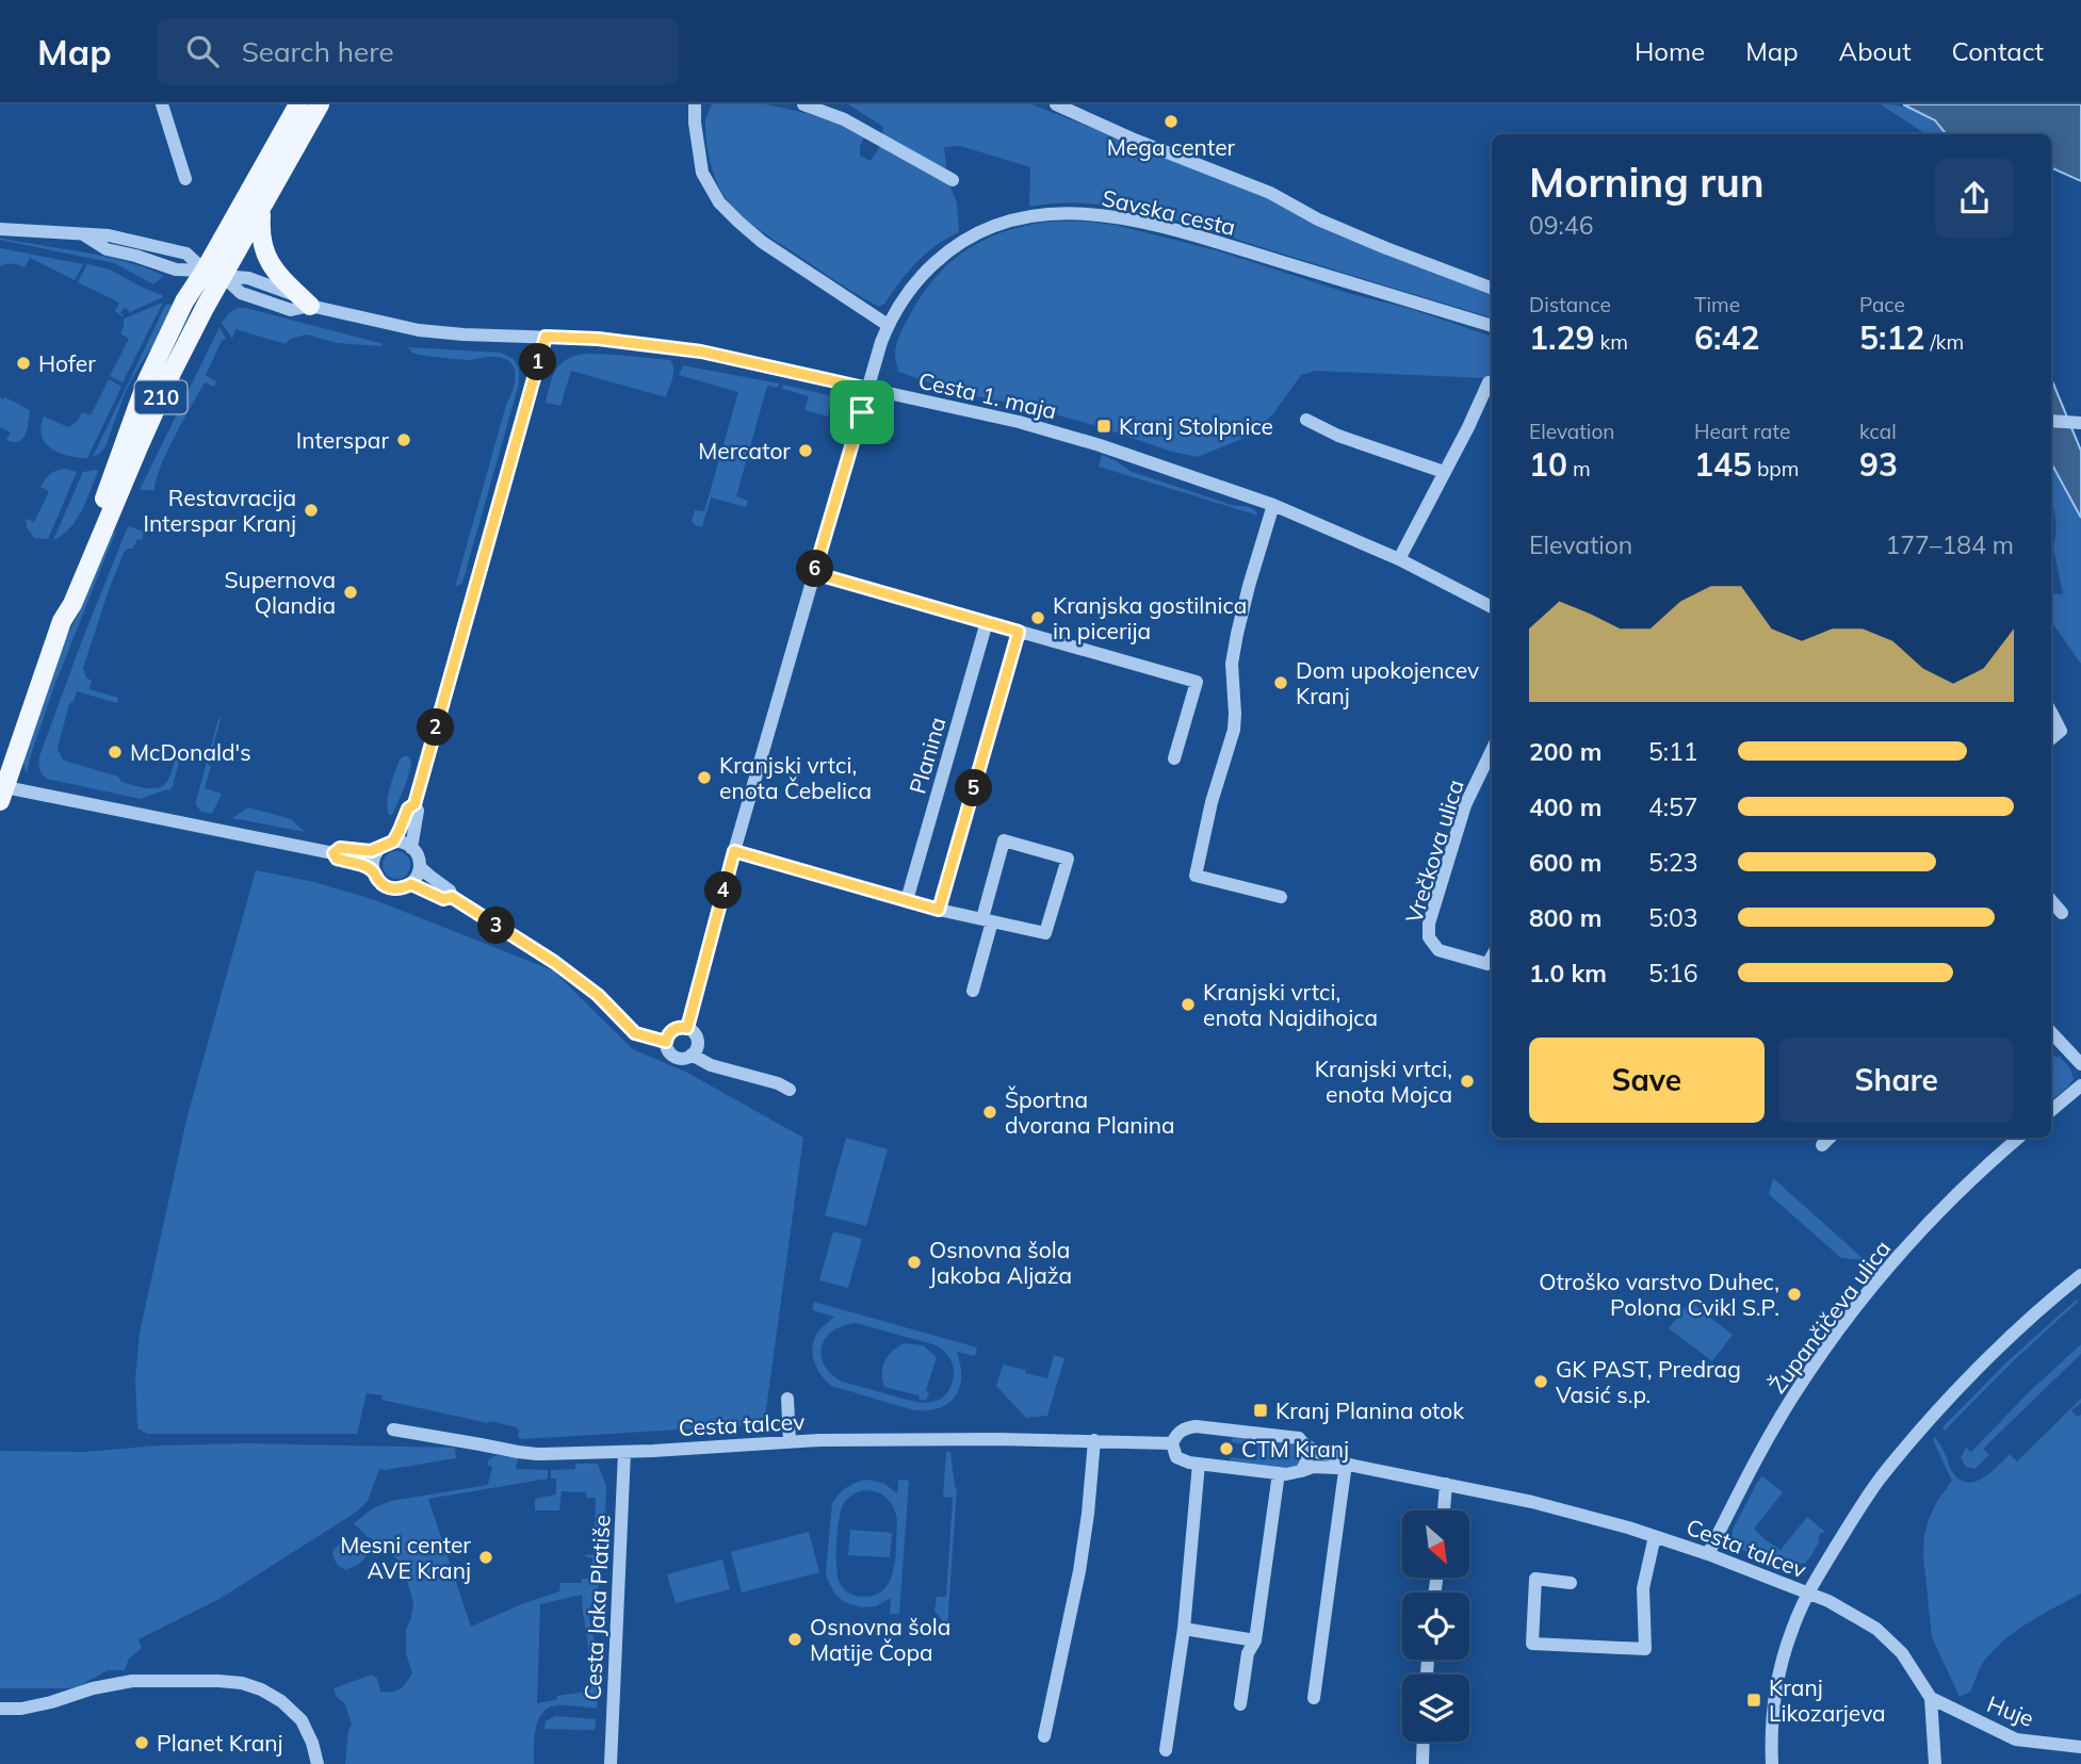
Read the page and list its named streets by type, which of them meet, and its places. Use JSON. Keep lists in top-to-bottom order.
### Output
{
  "streets": {
    "main road": ["210"],
    "street": [
      "Savska cesta",
      "Cesta 1. maja",
      "Planina",
      "Vrečkova ulica",
      "Župančičeva ulica",
      "Cesta talcev",
      "Cesta Jaka Platiše",
      "Huje"
    ]
  },
  "crossings": [
    ["Savska cesta", "Cesta 1. maja"],
    ["Cesta 1. maja", "210"],
    ["Župančičeva ulica", "Cesta talcev"],
    ["Cesta talcev", "Cesta Jaka Platiše"],
    ["Cesta talcev", "Huje"]
  ],
  "places": {
    "other": [
      "Mega center",
      "Hofer",
      "Interspar",
      "Mercator",
      "Restavracija Interspar Kranj",
      "Supernova Qlandia",
      "Kranjska gostilnica in picerija",
      "Dom upokojencev Kranj",
      "McDonald's",
      "Kranjski vrtci, enota Čebelica",
      "Kranjski vrtci, enota Najdihojca",
      "Kranjski vrtci, enota Mojca",
      "Športna dvorana Planina",
      "Osnovna šola Jakoba Aljaža",
      "Otroško varstvo Duhec, Polona Cvikl S.P.",
      "GK PAST, Predrag Vasić s.p.",
      "CTM Kranj",
      "Mesni center AVE Kranj",
      "Osnovna šola Matije Čopa",
      "Planet Kranj"
    ],
    "transit": ["Kranj Stolpnice", "Kranj Planina otok", "Kranj Likozarjeva"]
  },
  "north": "bottom right",
  "page": {
    "header": "Map",
    "search": "Search here",
    "nav": [
      "Home",
      "Map",
      "About",
      "Contact"
    ],
    "heading": ["Morning run", "09:46"],
    "stats": [
      ["Distance", "1.29 km"],
      ["Time", "6:42"],
      ["Pace", "5:12 /km"],
      ["Elevation", "10 m"],
      ["Heart rate", "145 bpm"],
      ["kcal", "93"]
    ],
    "pins": [
      "1",
      "6",
      "2",
      "5",
      "4",
      "3"
    ],
    "chart": ["Elevation", "177–184 m"],
    "list": [
      {
        "name": "200 m",
        "note": "5:11"
      },
      {
        "name": "400 m",
        "note": "4:57"
      },
      {
        "name": "600 m",
        "note": "5:23"
      },
      {
        "name": "800 m",
        "note": "5:03"
      },
      {
        "name": "1.0 km",
        "note": "5:16"
      }
    ],
    "buttons": ["Save", "Share"]
  }
}
